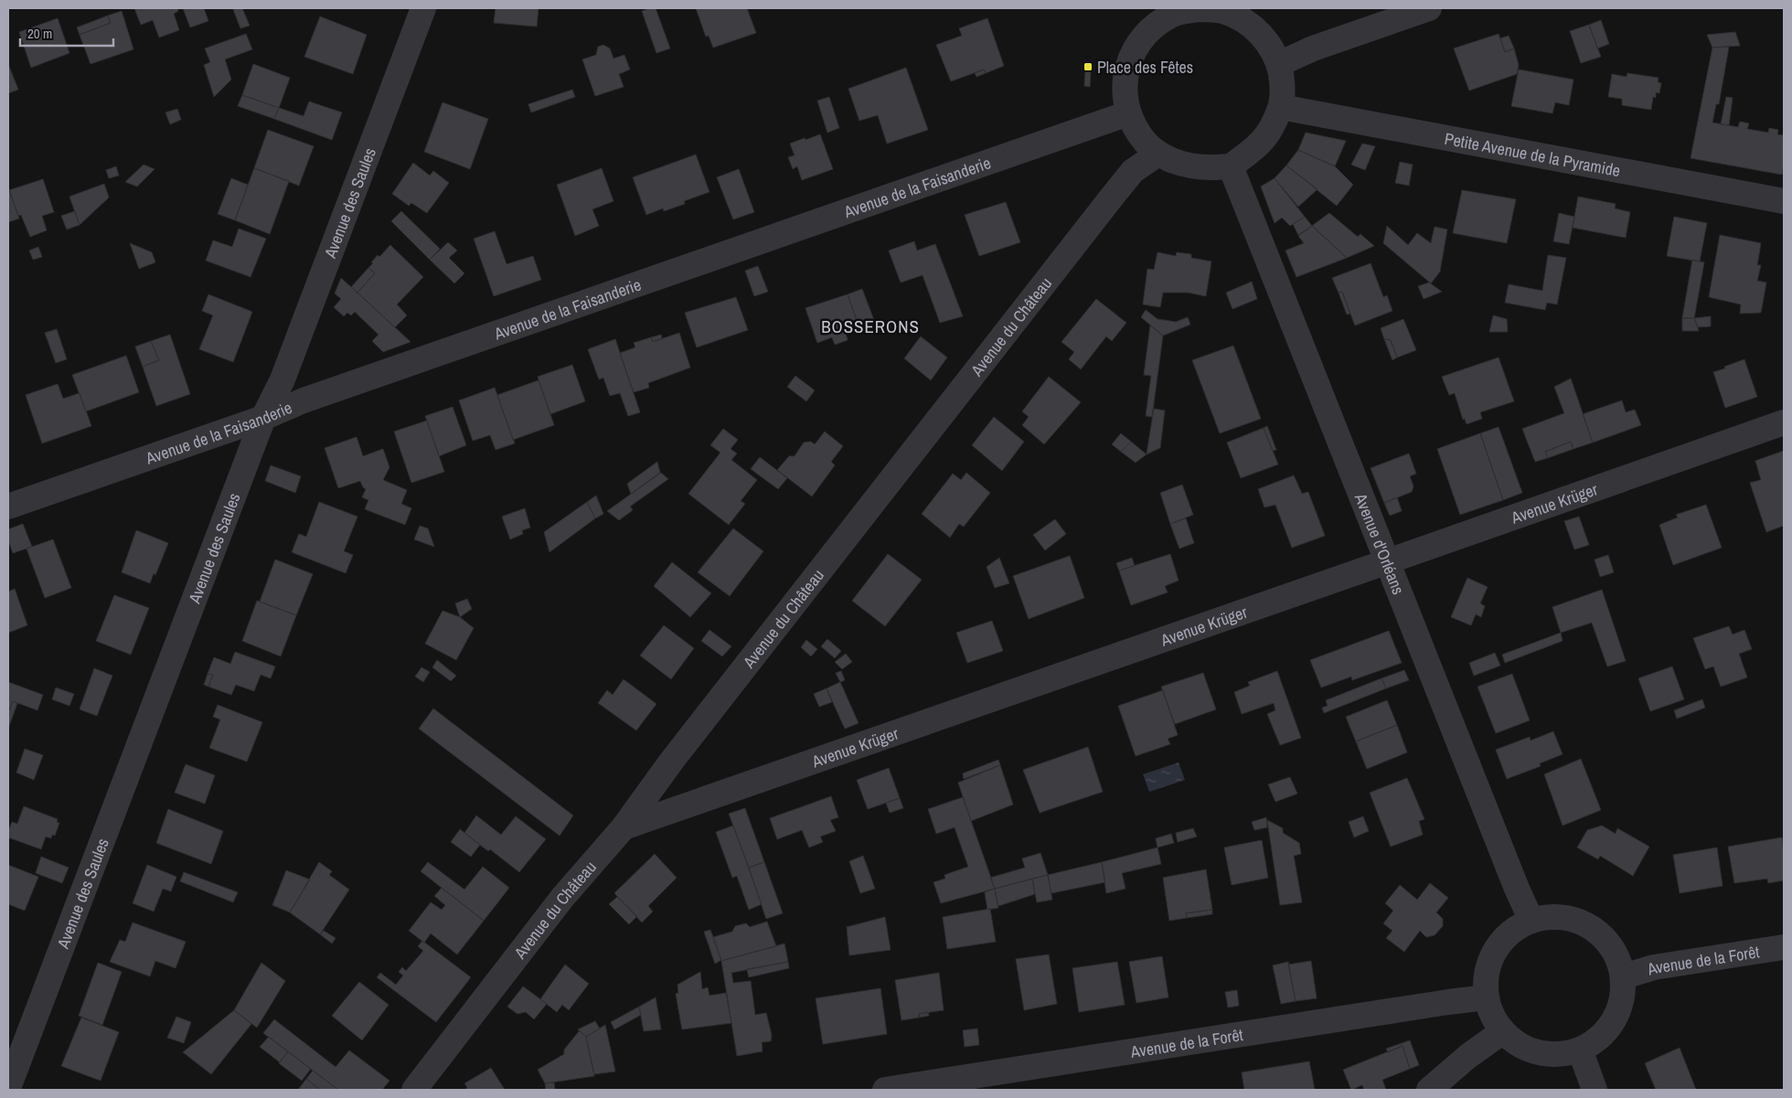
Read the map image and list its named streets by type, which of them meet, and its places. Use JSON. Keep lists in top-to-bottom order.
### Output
{
  "streets": {
    "street": [
      "Petite Avenue de la Pyramide",
      "Avenue de la Faisanderie",
      "Avenue des Saules",
      "Avenue du Château",
      "Avenue Krüger",
      "Avenue d'Orléans",
      "Avenue de la Forêt"
    ]
  },
  "crossings": [
    ["Petite Avenue de la Pyramide", "Avenue de la Faisanderie"],
    ["Petite Avenue de la Pyramide", "Avenue du Château"],
    ["Petite Avenue de la Pyramide", "Avenue d'Orléans"],
    ["Avenue de la Faisanderie", "Avenue des Saules"],
    ["Avenue de la Faisanderie", "Avenue du Château"],
    ["Avenue de la Faisanderie", "Avenue d'Orléans"],
    ["Avenue du Château", "Avenue Krüger"],
    ["Avenue du Château", "Avenue d'Orléans"],
    ["Avenue Krüger", "Avenue d'Orléans"],
    ["Avenue d'Orléans", "Avenue de la Forêt"]
  ],
  "districts": ["BOSSERONS"],
  "places": {
    "transit": ["Place des Fêtes"]
  },
  "scale_bar": "20 m"
}
